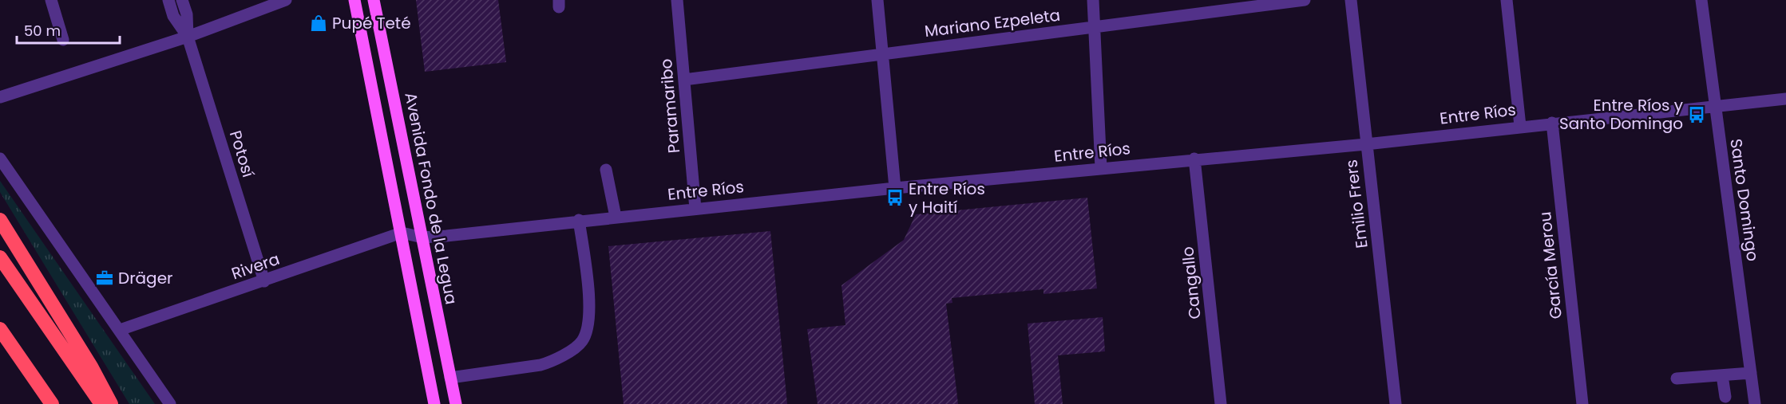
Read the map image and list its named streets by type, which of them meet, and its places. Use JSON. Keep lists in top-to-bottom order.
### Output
{
  "streets": {
    "main road": ["Avenida Fondo de la Legua"],
    "street": [
      "Mariano Ezpeleta",
      "Paramaribo",
      "Entre Ríos",
      "Potosí",
      "Santo Domingo",
      "Emilio Frers",
      "García Merou",
      "Rivera",
      "Cangallo"
    ]
  },
  "crossings": [
    ["Mariano Ezpeleta", "Paramaribo"],
    ["Paramaribo", "Entre Ríos"],
    ["Entre Ríos", "Avenida Fondo de la Legua"],
    ["Entre Ríos", "Santo Domingo"],
    ["Entre Ríos", "Emilio Frers"],
    ["Entre Ríos", "García Merou"],
    ["Entre Ríos", "Rivera"],
    ["Entre Ríos", "Cangallo"],
    ["Potosí", "Rivera"]
  ],
  "places": {
    "shop": ["Pupé Teté"],
    "bus stop": ["Entre Ríos y Santo Domingo", "Entre Ríos y Haití"],
    "office": ["Dräger"]
  },
  "scale_bar": "50 m"
}
